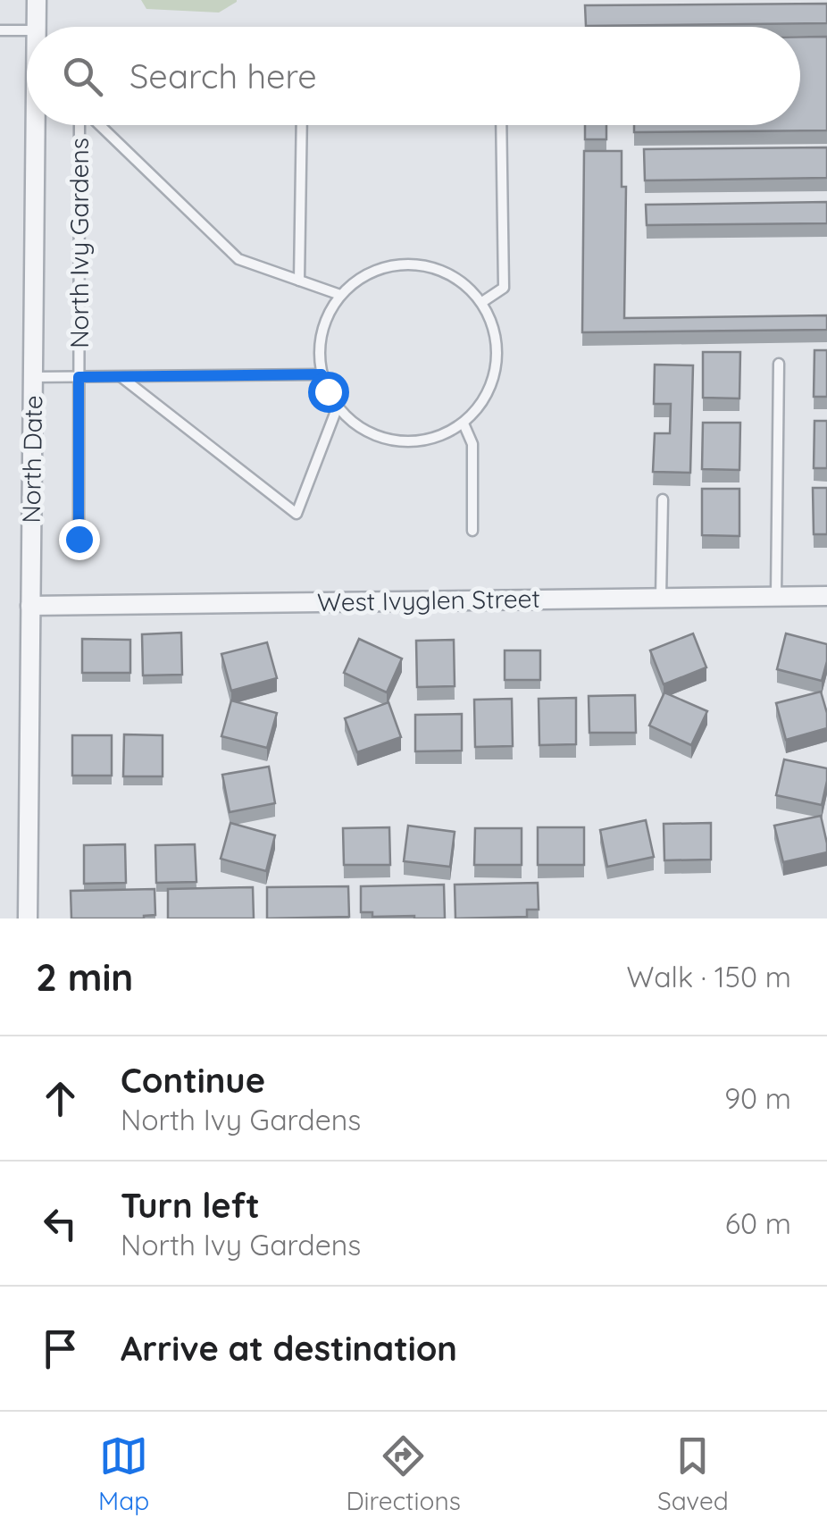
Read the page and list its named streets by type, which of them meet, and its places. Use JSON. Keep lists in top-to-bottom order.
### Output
{
  "streets": {
    "street": ["North Date", "West Ivyglen Street"],
    "lane": ["North Ivy Gardens"]
  },
  "crossings": [
    ["North Ivy Gardens", "North Date"],
    ["North Date", "West Ivyglen Street"]
  ],
  "page": {
    "search": "Search here",
    "heading": ["2 min", "Walk · 150 m"],
    "list": [
      ["Continue", "North Ivy Gardens", "90 m"],
      ["Turn left", "North Ivy Gardens", "60 m"],
      "Arrive at destination"
    ],
    "nav": ["Map", "Directions", "Saved"]
  }
}
